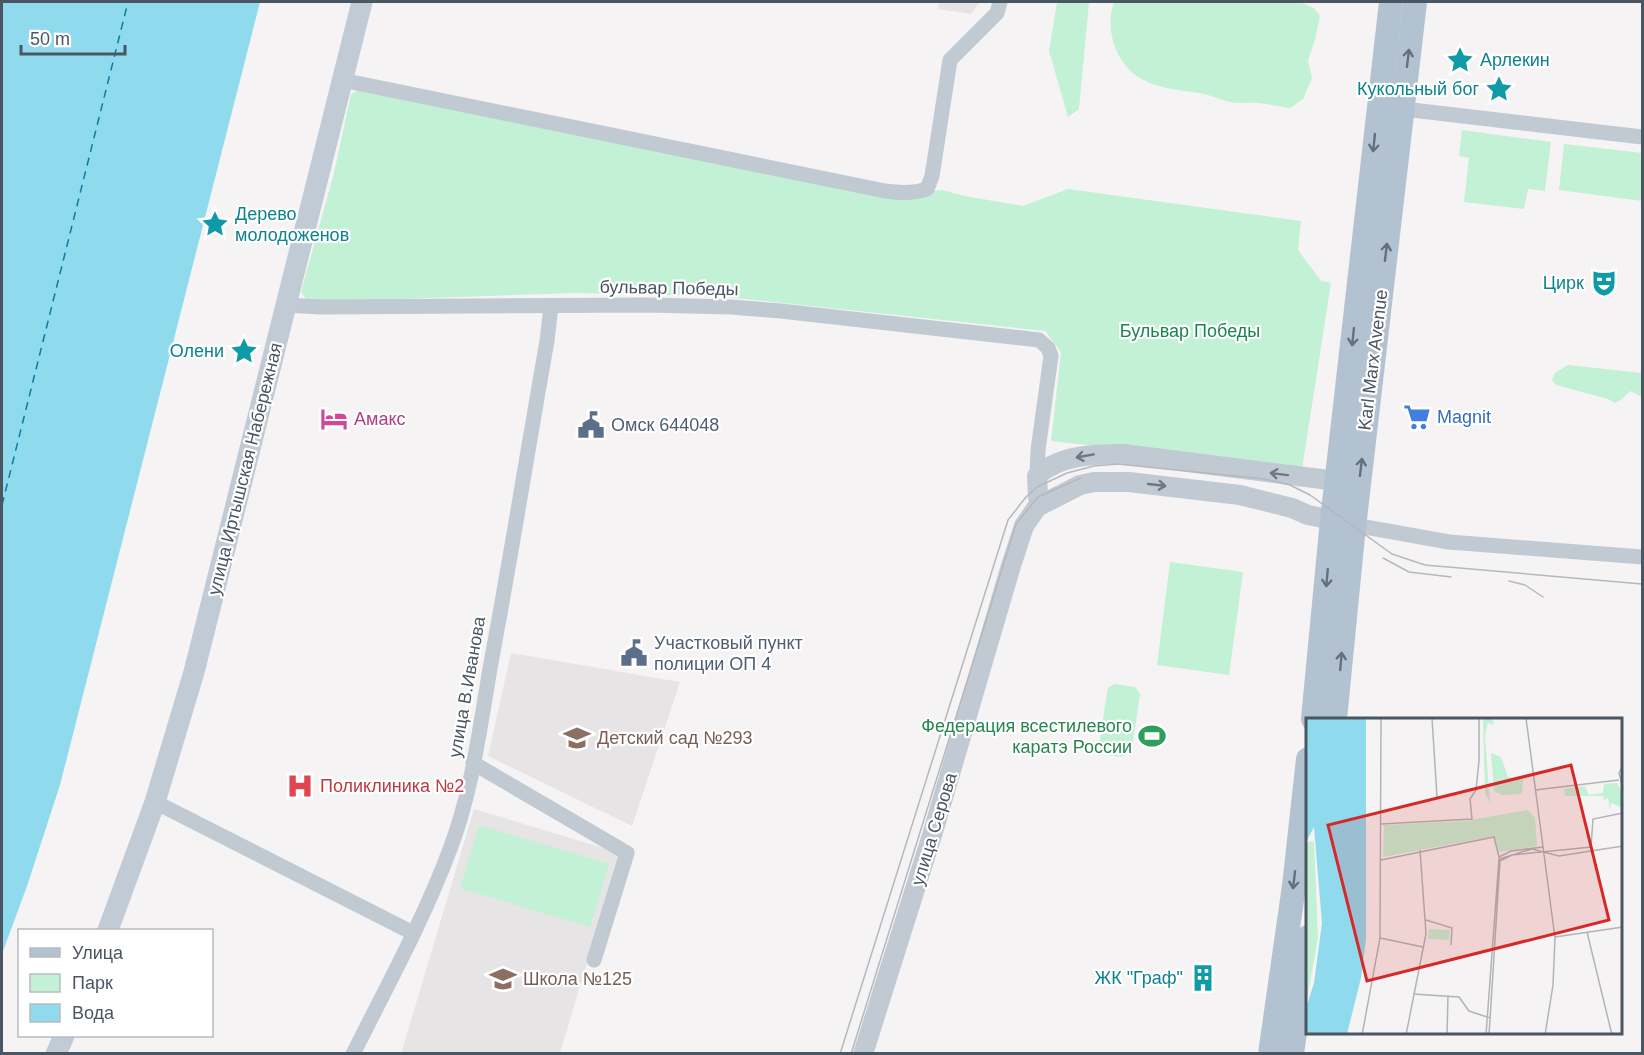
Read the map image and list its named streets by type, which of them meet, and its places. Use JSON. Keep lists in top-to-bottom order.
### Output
{
  "streets": {
    "main road": ["Karl Marx Avenue", "улица Иртышская Набережная"],
    "street": ["бульвар Победы", "улица В.Иванова", "улица Серова"]
  },
  "crossings": [
    ["бульвар Победы", "улица Иртышская Набережная"],
    ["бульвар Победы", "улица В.Иванова"]
  ],
  "parks": ["Бульвар Победы"],
  "places": {
    "place": [
      "Арлекин",
      "Кукольный бог",
      "Дерево молодоженов",
      "Олени"
    ],
    "theatre": ["Цирк"],
    "supermarket": ["Magnit"],
    "hotel": ["Амакс"],
    "public building": ["Омск 644048", "Участковый пункт полиции ОП 4"],
    "sports": ["Федерация всестилевого каратэ России"],
    "school or university": ["Детский сад №293", "Школа №125"],
    "hospital": ["Поликлиника №2"],
    "building": ["ЖК \"Граф\""]
  },
  "legend": ["Улица", "Парк", "Вода"],
  "scale_bar": "50 m"
}
